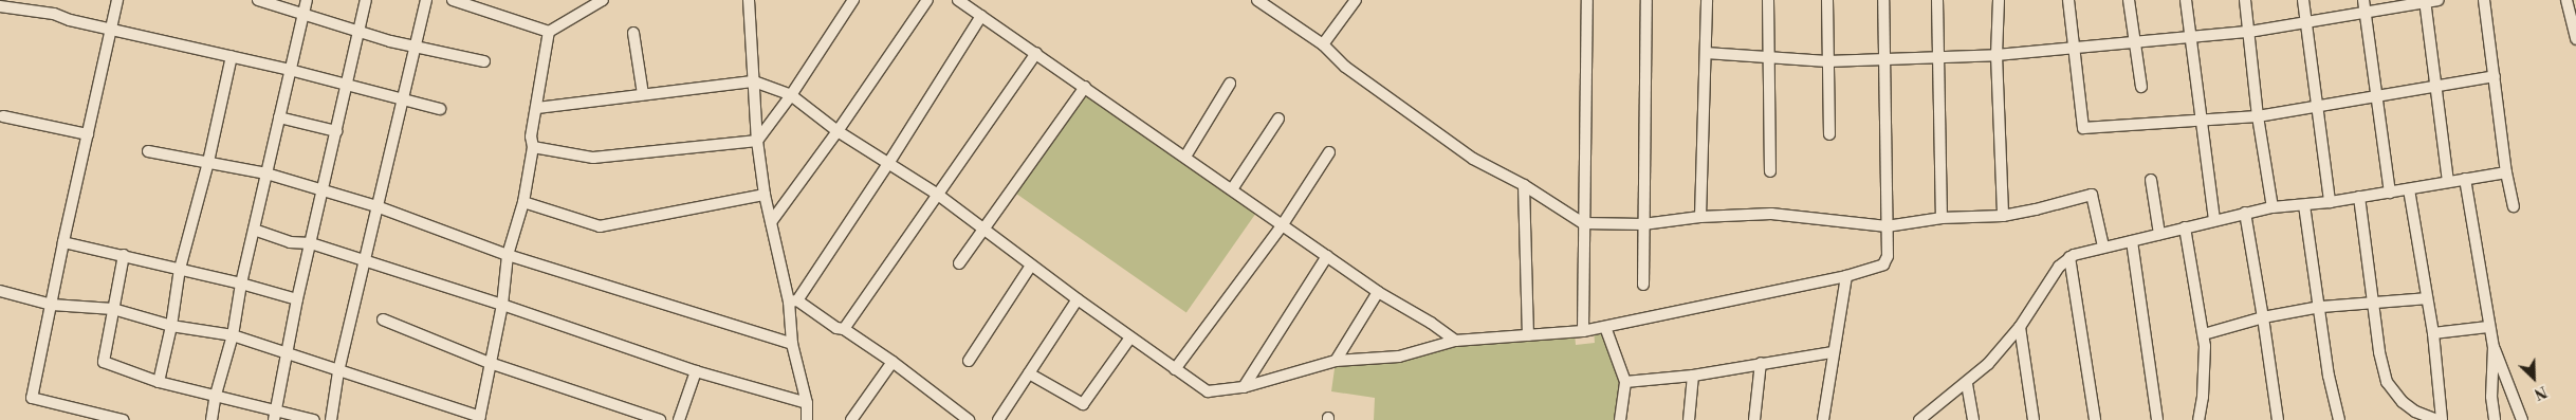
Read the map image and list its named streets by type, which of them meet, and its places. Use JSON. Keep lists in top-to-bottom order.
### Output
{
  "north": "bottom right"
}
